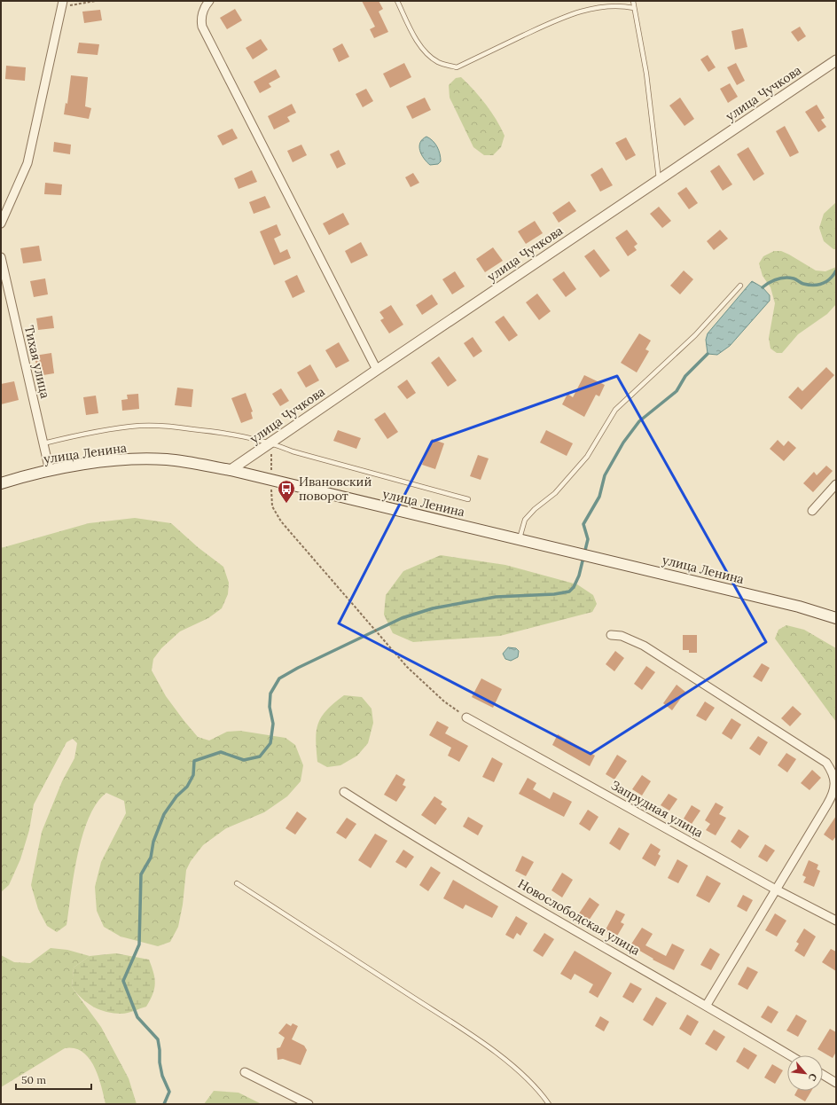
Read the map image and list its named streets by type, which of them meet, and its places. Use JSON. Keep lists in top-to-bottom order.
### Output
{
  "streets": {
    "main road": ["улица Ленина"],
    "street": [
      "улица Чучкова",
      "Тихая улица",
      "Запрудная улица",
      "Новослободская улица"
    ]
  },
  "crossings": [
    ["улица Чучкова", "улица Ленина"],
    ["Тихая улица", "улица Ленина"]
  ],
  "places": {
    "bus stop": ["Ивановский поворот"]
  },
  "scale_bar": "50 m",
  "north": "bottom right"
}
